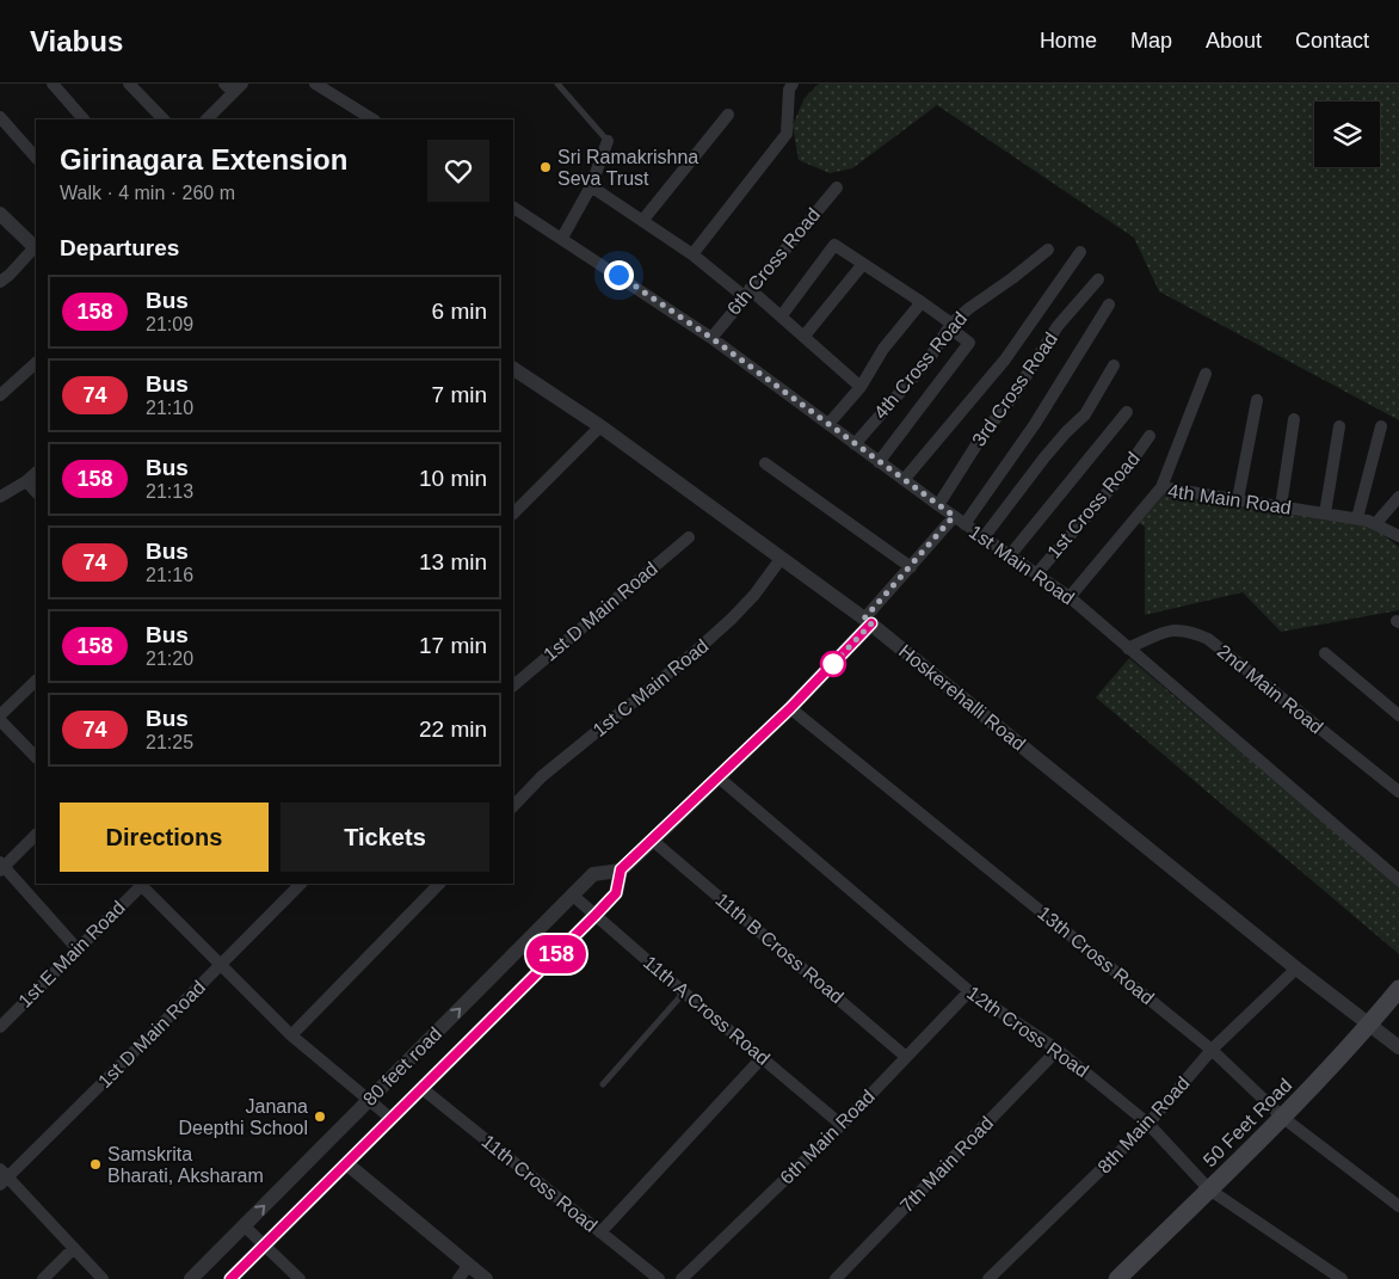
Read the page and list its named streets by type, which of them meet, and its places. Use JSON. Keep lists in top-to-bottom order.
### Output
{
  "streets": {
    "main road": ["50 Feet Road"],
    "street": [
      "6th Cross Road",
      "4th Cross Road",
      "3rd Cross Road",
      "4th Main Road",
      "1st Cross Road",
      "1st Main Road",
      "1st D Main Road",
      "1st C Main Road",
      "2nd Main Road",
      "Hoskerehalli Road",
      "11th B Cross Road",
      "1st E Main Road",
      "13th Cross Road",
      "11th A Cross Road",
      "12th Cross Road",
      "80 feet road",
      "8th Main Road",
      "6th Main Road",
      "7th Main Road",
      "11th Cross Road"
    ]
  },
  "crossings": [
    ["6th Cross Road", "1st Main Road"],
    ["4th Cross Road", "1st Main Road"],
    ["3rd Cross Road", "1st Main Road"],
    ["4th Main Road", "1st Main Road"],
    ["1st Cross Road", "1st Main Road"],
    ["1st Main Road", "2nd Main Road"],
    ["1st C Main Road", "Hoskerehalli Road"],
    ["Hoskerehalli Road", "50 Feet Road"],
    ["Hoskerehalli Road", "8th Main Road"],
    ["11th B Cross Road", "6th Main Road"],
    ["13th Cross Road", "50 Feet Road"],
    ["13th Cross Road", "8th Main Road"],
    ["11th A Cross Road", "80 feet road"],
    ["11th A Cross Road", "6th Main Road"],
    ["12th Cross Road", "50 Feet Road"],
    ["12th Cross Road", "8th Main Road"],
    ["12th Cross Road", "6th Main Road"],
    ["12th Cross Road", "7th Main Road"],
    ["80 feet road", "11th Cross Road"]
  ],
  "places": ["Sri Ramakrishna Seva Trust", "Janana Deepthi School", "Samskrita Bharati, Aksharam"],
  "lines": ["bus line 158"],
  "page": {
    "header": "Viabus",
    "nav": [
      "Home",
      "Map",
      "About",
      "Contact"
    ],
    "on_map": "158",
    "heading": [
      ["Girinagara Extension", "Walk · 4 min · 260 m"],
      "Departures"
    ],
    "list": [
      {
        "mark": "158",
        "name": "Bus",
        "note": "21:09",
        "value": "6 min"
      },
      {
        "mark": "74",
        "name": "Bus",
        "note": "21:10",
        "value": "7 min"
      },
      {
        "mark": "158",
        "name": "Bus",
        "note": "21:13",
        "value": "10 min"
      },
      {
        "mark": "74",
        "name": "Bus",
        "note": "21:16",
        "value": "13 min"
      },
      {
        "mark": "158",
        "name": "Bus",
        "note": "21:20",
        "value": "17 min"
      },
      {
        "mark": "74",
        "name": "Bus",
        "note": "21:25",
        "value": "22 min"
      }
    ],
    "buttons": ["Directions", "Tickets"]
  }
}
